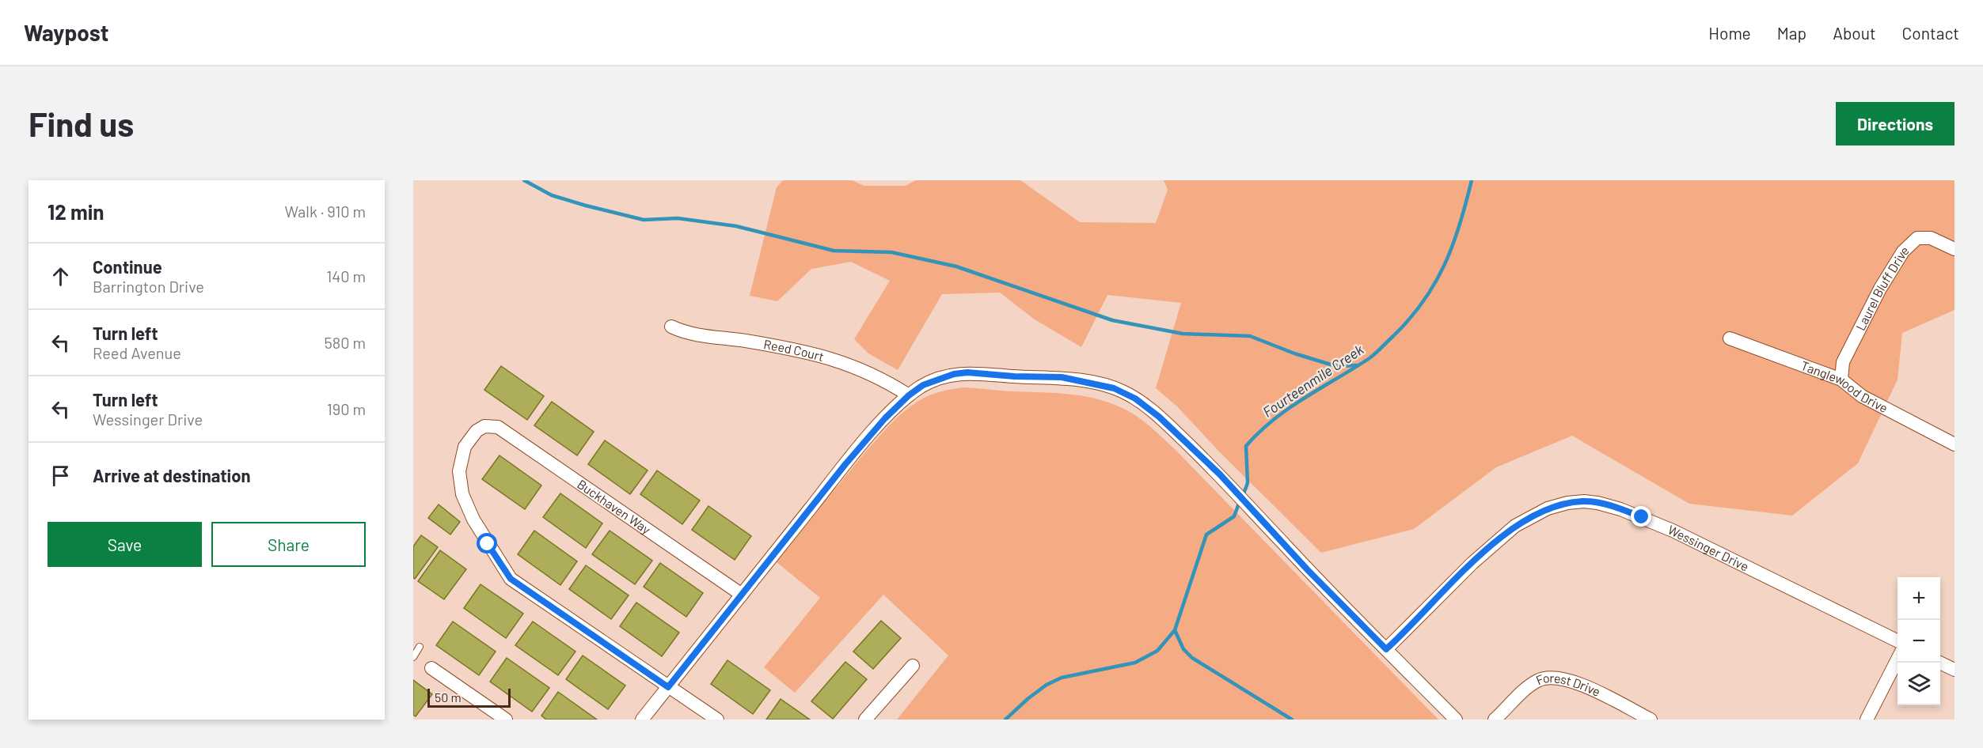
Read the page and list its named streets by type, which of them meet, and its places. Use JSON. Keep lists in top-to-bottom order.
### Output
{
  "streets": {
    "street": [
      "Laurel Bluff Drive",
      "Reed Court",
      "Tanglewood Drive",
      "Buckhaven Way",
      "Wessinger Drive",
      "Forest Drive"
    ]
  },
  "crossings": [
    ["Laurel Bluff Drive", "Tanglewood Drive"]
  ],
  "water": ["Fourteenmile Creek"],
  "scale_bar": "50 m",
  "page": {
    "header": "Waypost",
    "nav": [
      "Home",
      "Map",
      "About",
      "Contact"
    ],
    "buttons": [
      "Directions",
      ["Save", "Share"]
    ],
    "title": "Find us",
    "heading": ["12 min", "Walk · 910 m"],
    "list": [
      ["Continue", "Barrington Drive", "140 m"],
      ["Turn left", "Reed Avenue", "580 m"],
      ["Turn left", "Wessinger Drive", "190 m"],
      "Arrive at destination"
    ],
    "map_buttons": ["+", "−"],
    "scale": "50 m"
  }
}
